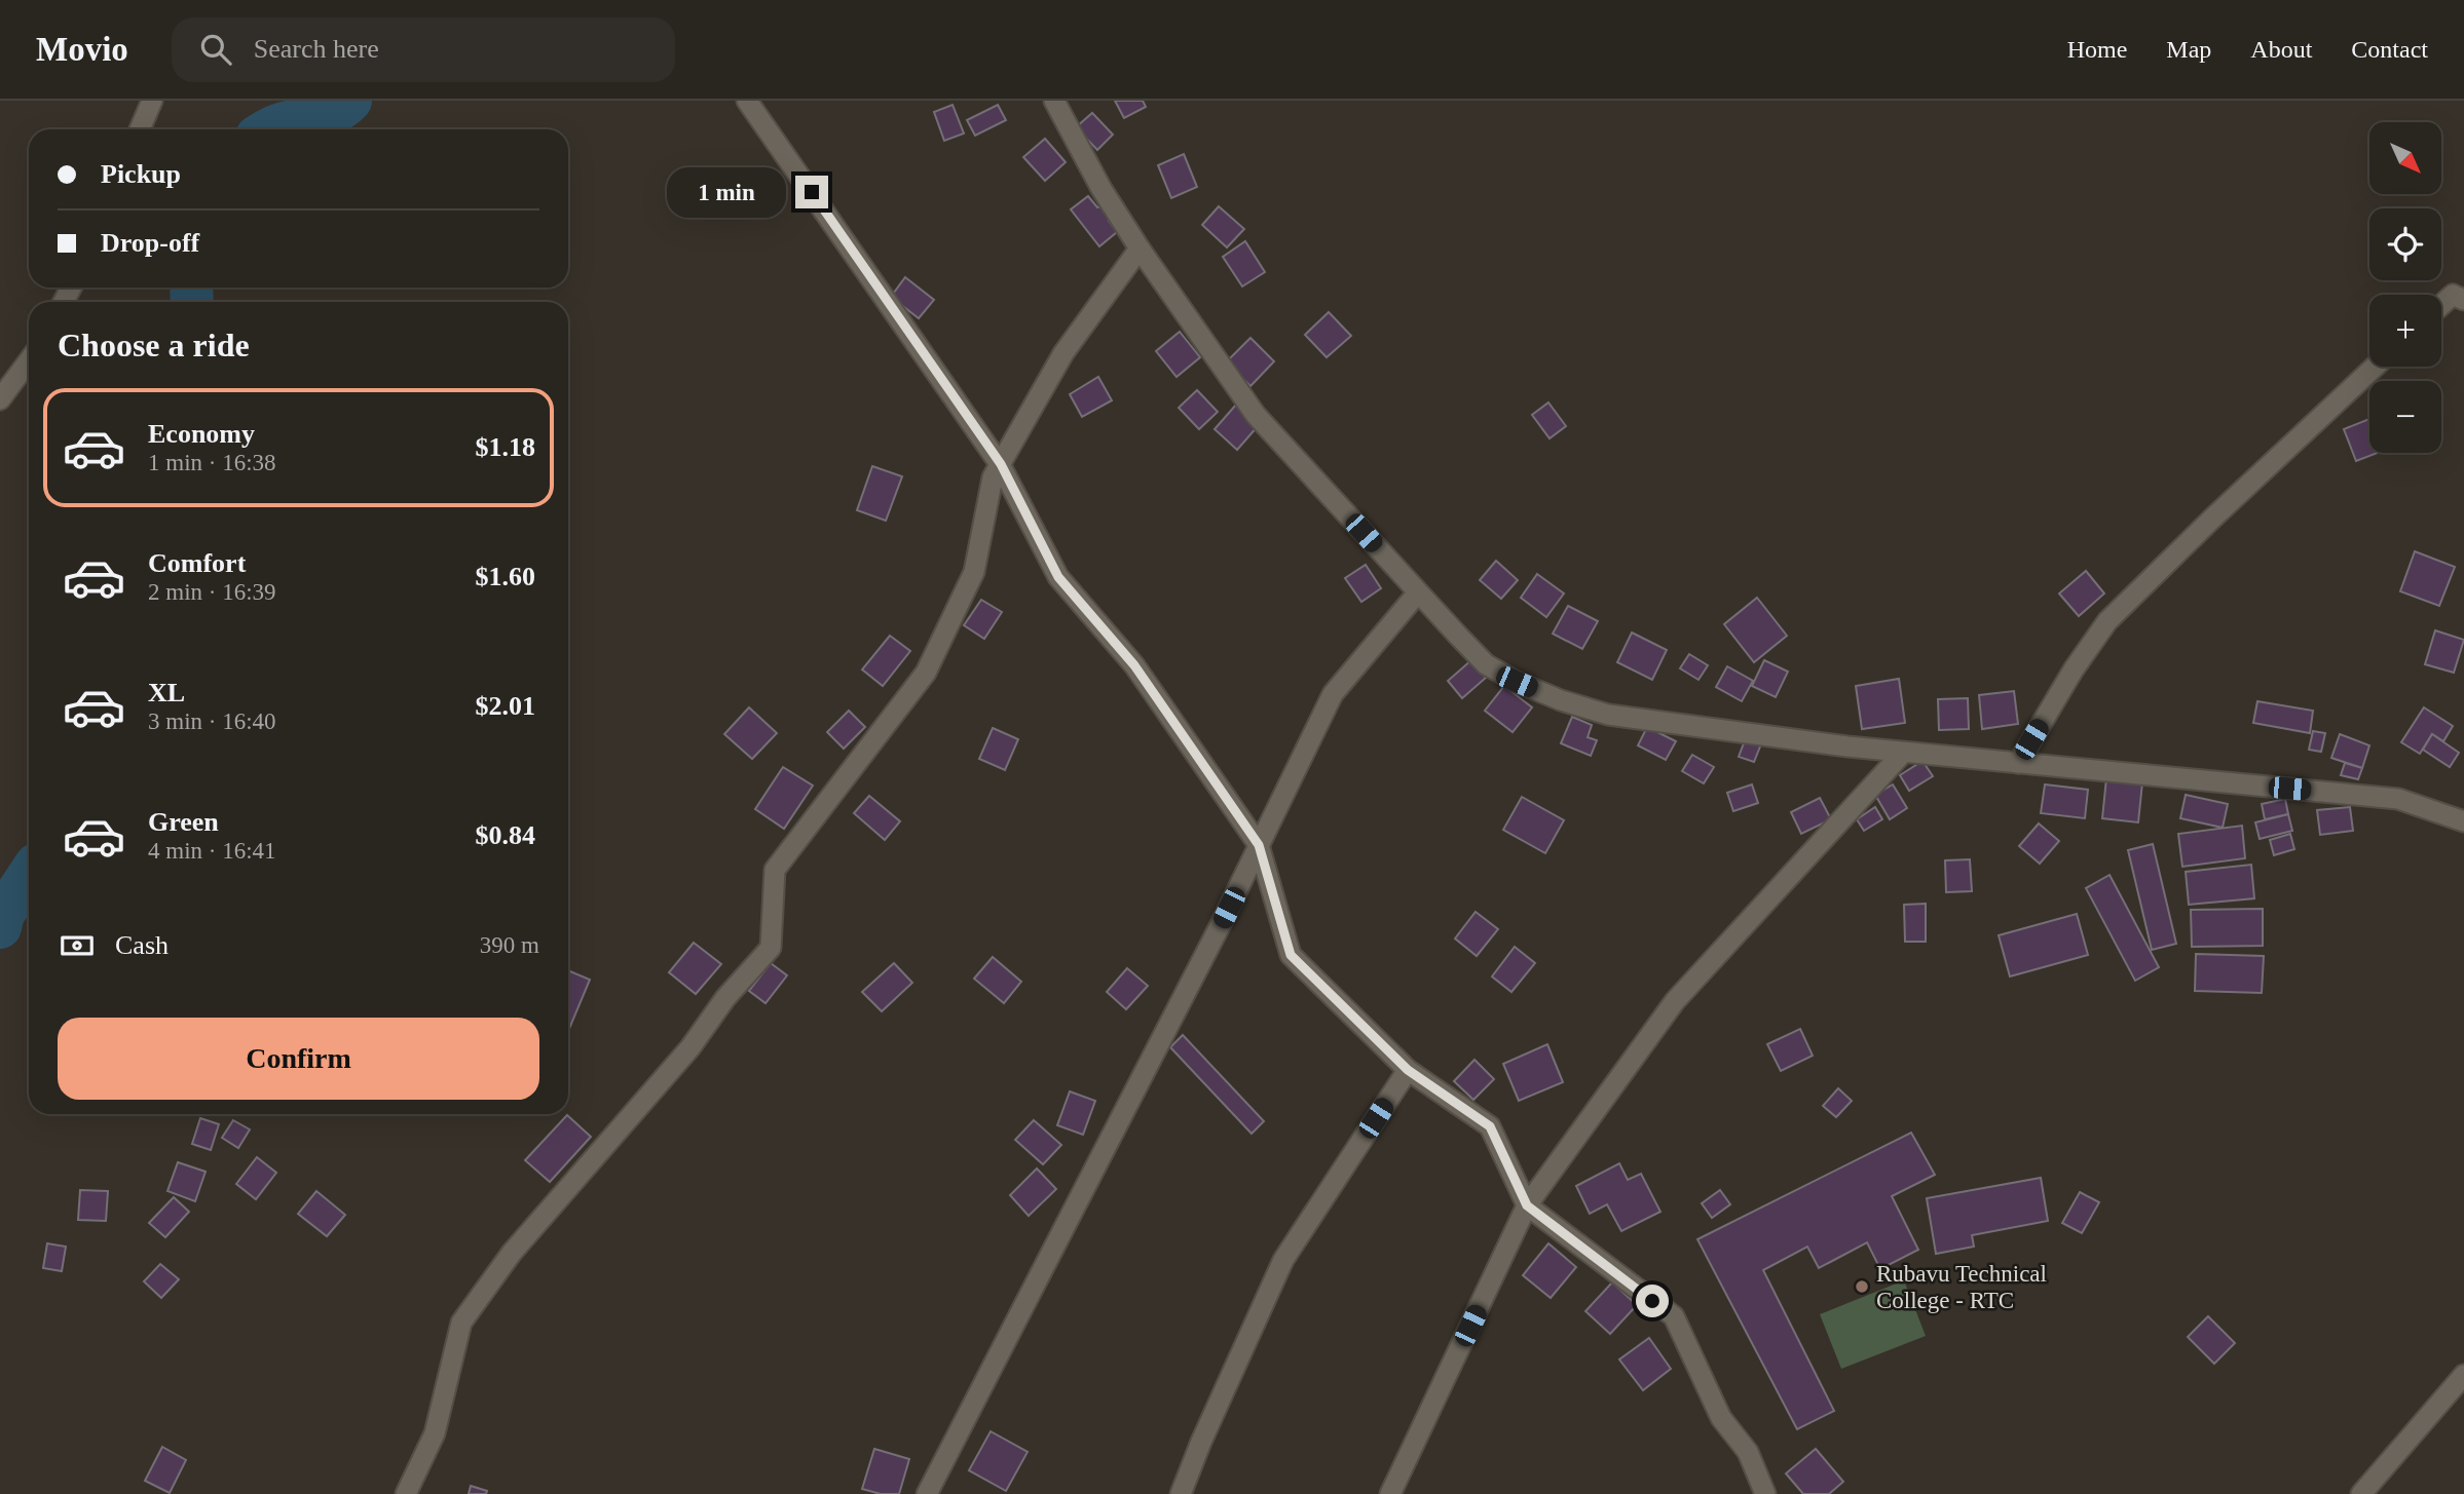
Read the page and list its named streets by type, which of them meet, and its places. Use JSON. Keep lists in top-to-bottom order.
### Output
{
  "places": ["Rubavu Technical College - RTC"],
  "north": "bottom right",
  "page": {
    "header": "Movio",
    "search": "Search here",
    "nav": [
      "Home",
      "Map",
      "About",
      "Contact"
    ],
    "map_buttons": ["+", "−"],
    "banner": ["Pickup", "Drop-off"],
    "bubble": "1 min",
    "heading": "Choose a ride",
    "list": [
      {
        "name": "Economy",
        "note": "1 min · 16:38",
        "value": "$1.18"
      },
      {
        "name": "Comfort",
        "note": "2 min · 16:39",
        "value": "$1.60"
      },
      {
        "name": "XL",
        "note": "3 min · 16:40",
        "value": "$2.01"
      },
      {
        "name": "Green",
        "note": "4 min · 16:41",
        "value": "$0.84"
      }
    ],
    "pay": ["Cash", "390 m"],
    "buttons": "Confirm"
  }
}
